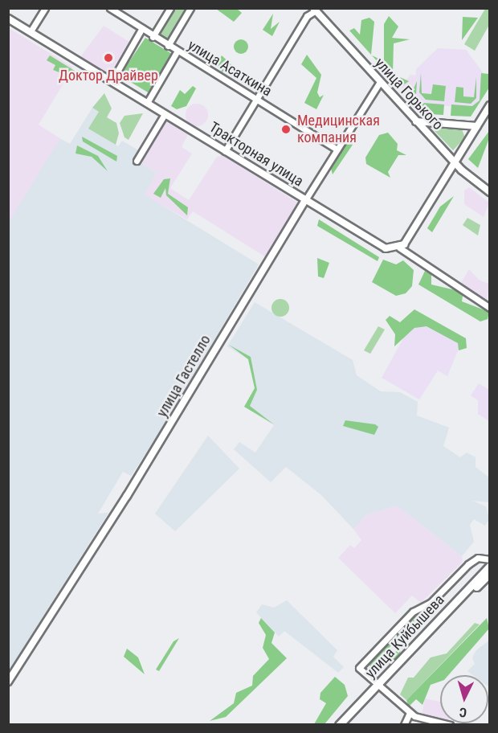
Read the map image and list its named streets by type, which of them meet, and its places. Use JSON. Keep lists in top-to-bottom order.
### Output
{
  "streets": {
    "highway": ["улица Куйбышева"],
    "main road": ["улица Горького", "Тракторная улица", "улица Гастелло"],
    "street": ["улица Асаткина"]
  },
  "crossings": [
    ["улица Асаткина", "улица Гастелло"],
    ["улица Горького", "улица Гастелло"],
    ["Тракторная улица", "улица Гастелло"]
  ],
  "places": ["Доктор Драйвер", "Медицинская компания"],
  "north": "bottom"
}
